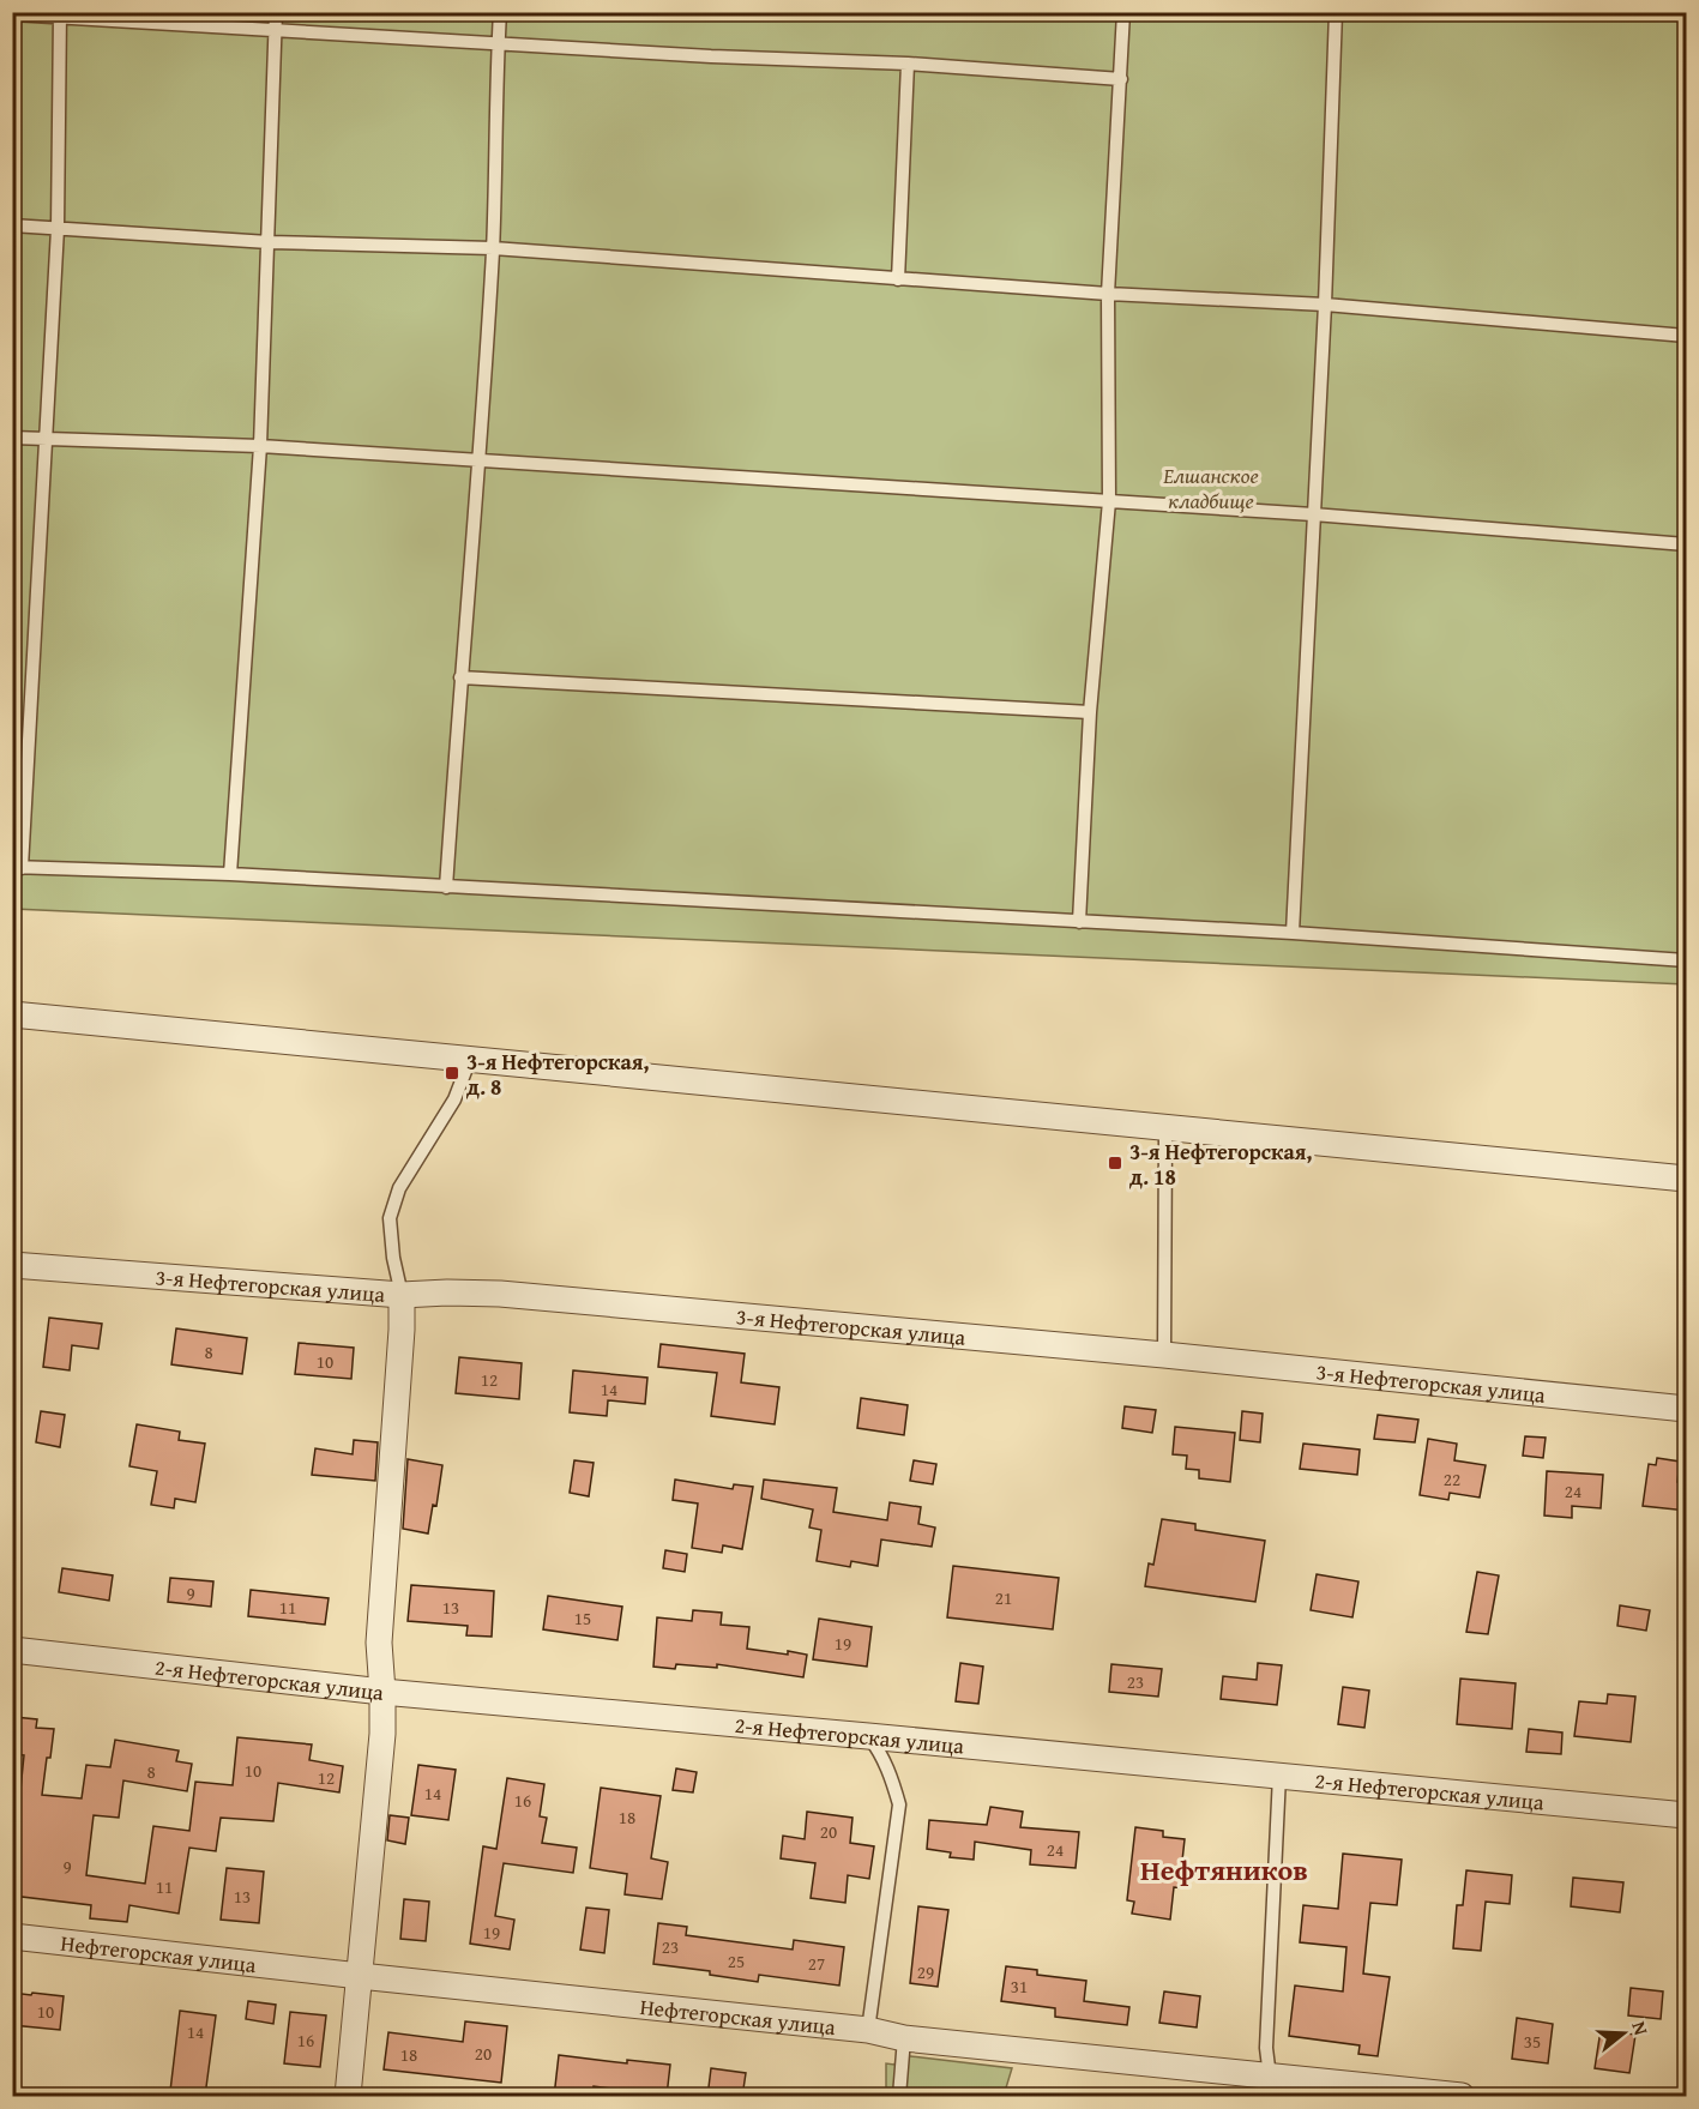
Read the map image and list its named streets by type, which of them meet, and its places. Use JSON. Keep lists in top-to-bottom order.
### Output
{
  "streets": {
    "street": ["3-я Нефтегорская улица", "2-я Нефтегорская улица", "Нефтегорская улица"]
  },
  "districts": ["Нефтяников"],
  "parks": ["Елшанское кладбище"],
  "places": {
    "transit": ["3-я Нефтегорская, д. 8", "3-я Нефтегорская, д. 18"]
  },
  "house_numbers": [
    "8",
    "10",
    "12",
    "14",
    "22",
    "24",
    "9",
    "21",
    "11",
    "13",
    "15",
    "19",
    "23",
    "10",
    "8",
    "12",
    "14",
    "16",
    "18",
    "20",
    "24",
    "9",
    "11",
    "13",
    "19",
    "23",
    "25",
    "27",
    "29",
    "31",
    "10",
    "14",
    "16",
    "35",
    "20",
    "18"
  ],
  "north": "right"
}
